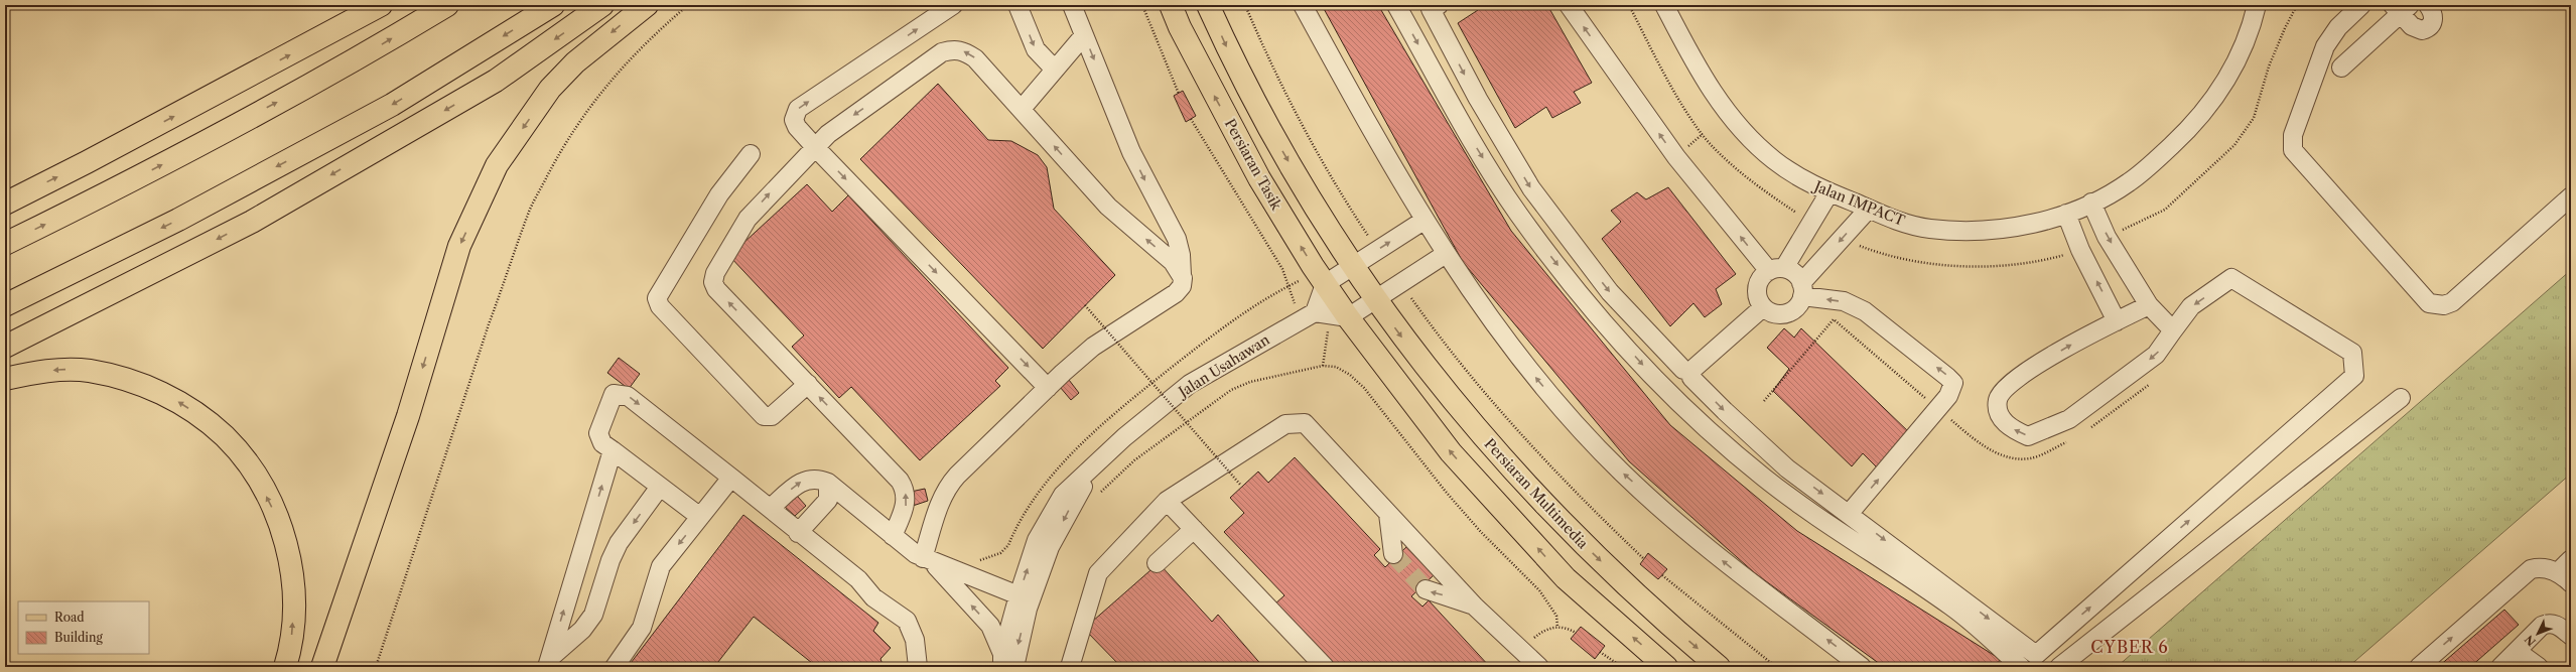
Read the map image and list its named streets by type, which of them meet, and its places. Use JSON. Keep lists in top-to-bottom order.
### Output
{
  "streets": {
    "main road": ["Persiaran Tasik", "Persiaran Multimedia"],
    "street": ["Jalan IMPACT", "Jalan Usahawan"]
  },
  "crossings": [
    ["Persiaran Tasik", "Jalan Usahawan"],
    ["Jalan Usahawan", "Persiaran Multimedia"]
  ],
  "districts": ["CYBER 6"],
  "legend": ["Road", "Building"],
  "north": "bottom left"
}
